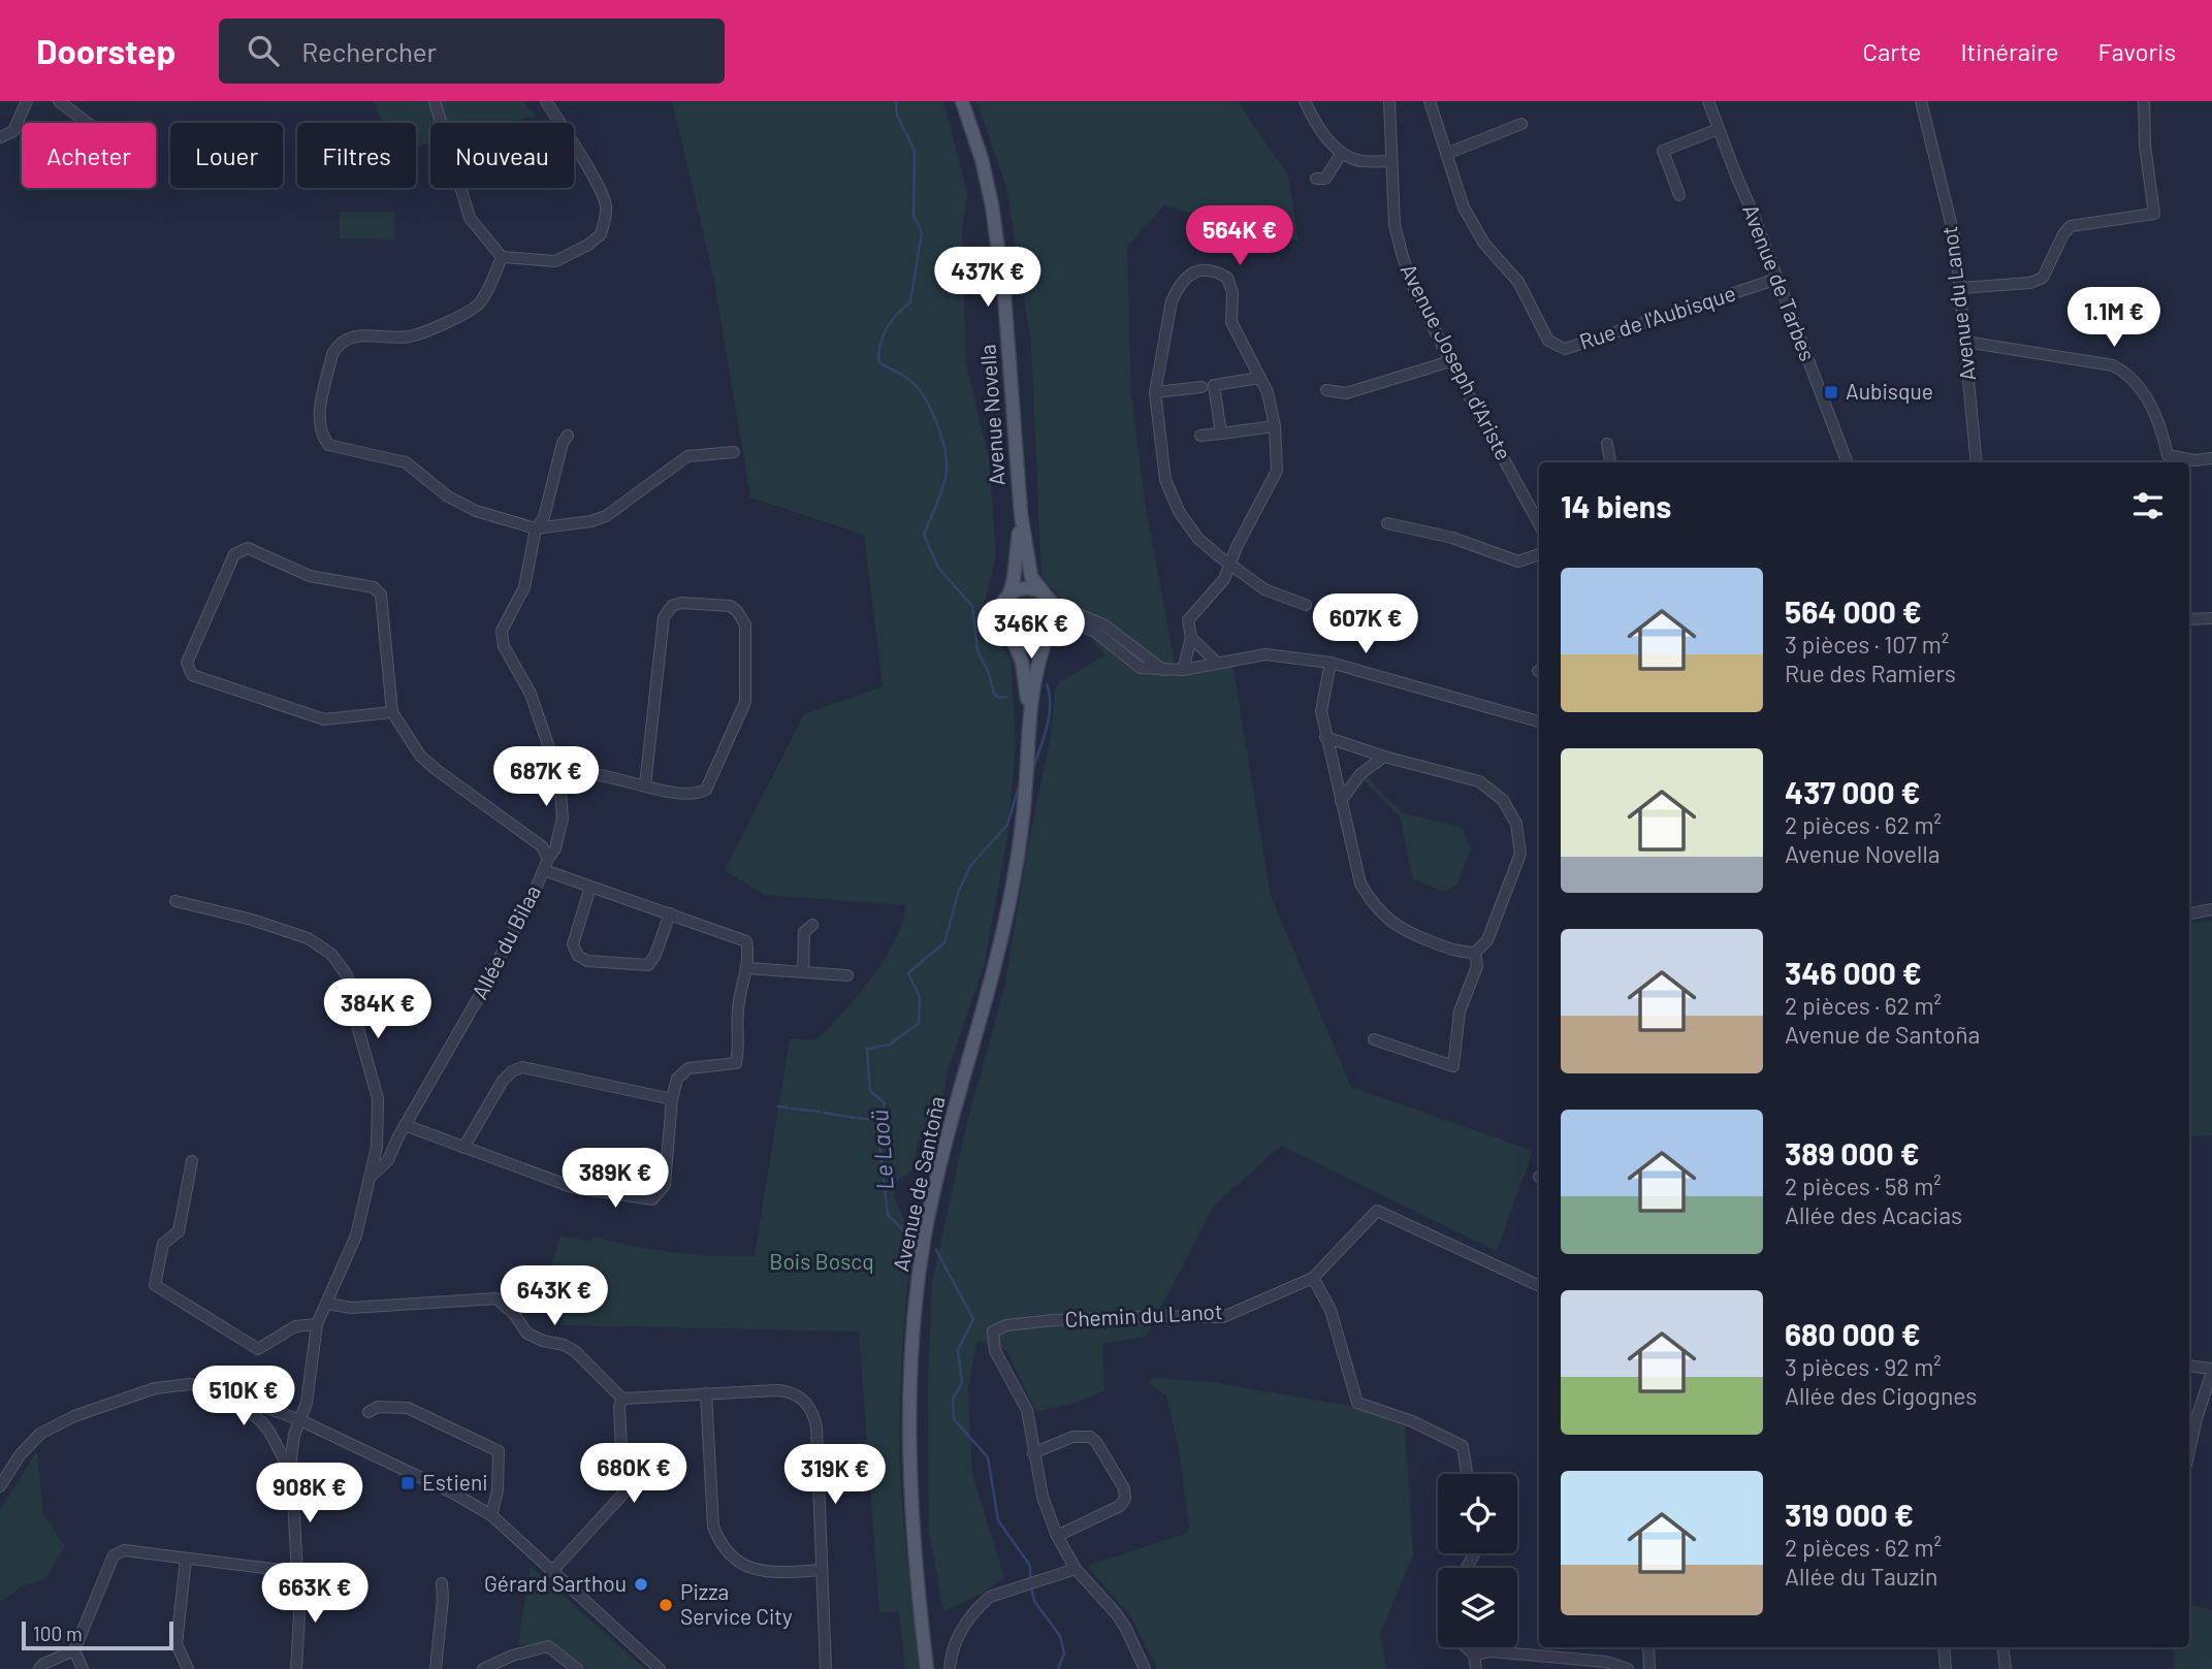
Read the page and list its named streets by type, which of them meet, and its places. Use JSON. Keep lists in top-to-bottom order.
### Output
{
  "streets": {
    "main road": ["Avenue Novella", "Avenue de Santoña"],
    "street": [
      "Avenue de Tarbes",
      "Avenue du Lanot",
      "Rue de l'Aubisque",
      "Avenue Joseph d'Ariste",
      "Allée du Bilaa",
      "Chemin du Lanot"
    ]
  },
  "crossings": [
    ["Avenue de Tarbes", "Rue de l'Aubisque"],
    ["Avenue Novella", "Avenue de Santoña"]
  ],
  "water": ["Le Laoü"],
  "parks": ["Bois Boscq"],
  "places": {
    "transit": ["Aubisque", "Estieni"],
    "other": ["Gérard Sarthou", "Pizza Service City"]
  },
  "scale_bar": "100 m",
  "page": {
    "header": "Doorstep",
    "search": "Rechercher",
    "nav": ["Carte", "Itinéraire", "Favoris"],
    "chip": [
      "Acheter",
      "Louer",
      "Filtres",
      "Nouveau"
    ],
    "price": [
      "564K €",
      "437K €",
      "1.1M €",
      "607K €",
      "346K €",
      "687K €",
      "384K €",
      "389K €",
      "643K €",
      "510K €",
      "680K €",
      "319K €",
      "908K €",
      "663K €"
    ],
    "heading": "14 biens",
    "list": [
      {
        "name": "564 000 €",
        "note": "3 pièces · 107 m² · Rue des Ramiers"
      },
      {
        "name": "437 000 €",
        "note": "2 pièces · 62 m² · Avenue Novella"
      },
      {
        "name": "346 000 €",
        "note": "2 pièces · 62 m² · Avenue de Santoña"
      },
      {
        "name": "389 000 €",
        "note": "2 pièces · 58 m² · Allée des Acacias"
      },
      {
        "name": "680 000 €",
        "note": "3 pièces · 92 m² · Allée des Cigognes"
      },
      {
        "name": "319 000 €",
        "note": "2 pièces · 62 m² · Allée du Tauzin"
      }
    ],
    "scale": "100 m"
  }
}
